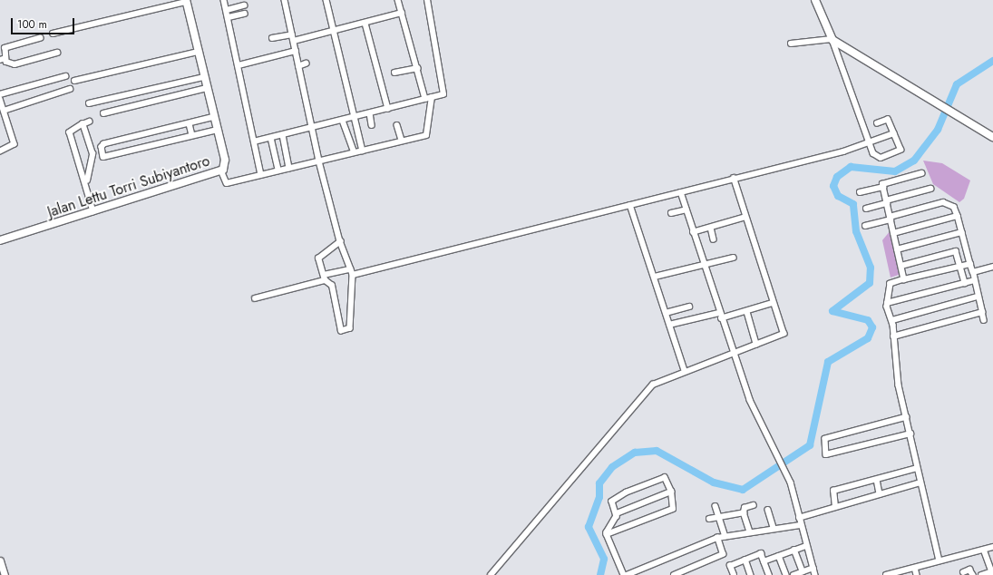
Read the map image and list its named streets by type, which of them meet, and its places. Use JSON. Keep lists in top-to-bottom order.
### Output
{
  "streets": {
    "main road": ["Jalan Lettu Torri Subiyantoro"]
  },
  "scale_bar": "100 m"
}
